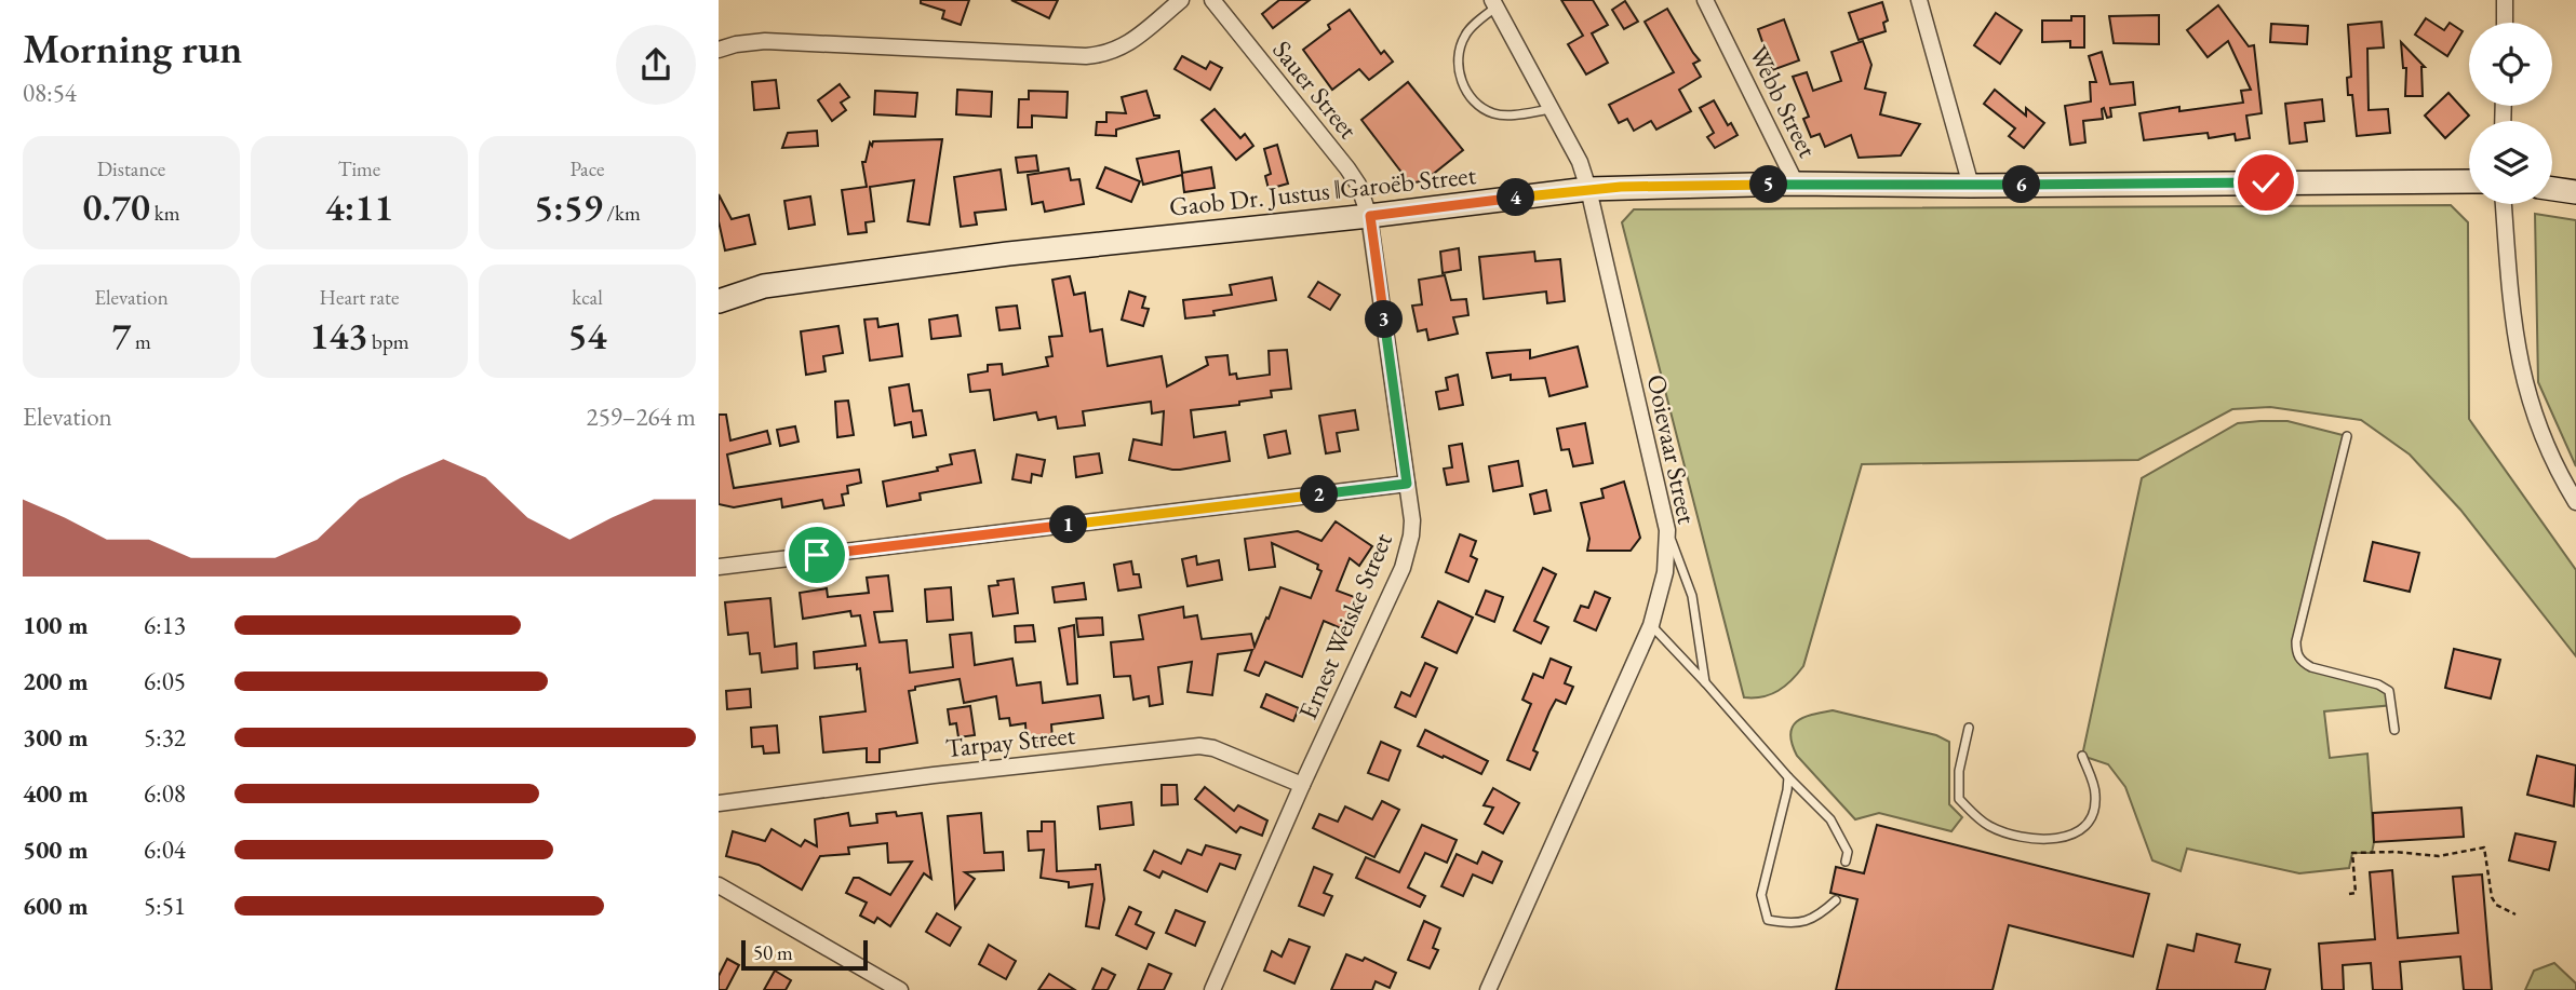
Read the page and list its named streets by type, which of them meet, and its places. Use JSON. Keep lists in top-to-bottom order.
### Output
{
  "streets": {
    "street": [
      "Sauer Street",
      "Webb Street",
      "Gaob Dr. Justus ǁGaroëb Street",
      "Ooievaar Street",
      "Ernest Weiske Street",
      "Tarpay Street"
    ]
  },
  "crossings": [
    ["Sauer Street", "Gaob Dr. Justus ǁGaroëb Street"],
    ["Sauer Street", "Ernest Weiske Street"],
    ["Webb Street", "Gaob Dr. Justus ǁGaroëb Street"],
    ["Gaob Dr. Justus ǁGaroëb Street", "Ooievaar Street"],
    ["Gaob Dr. Justus ǁGaroëb Street", "Ernest Weiske Street"],
    ["Ernest Weiske Street", "Tarpay Street"]
  ],
  "scale_bar": "50 m",
  "page": {
    "heading": ["Morning run", "08:54"],
    "stats": [
      ["Distance", "0.70 km"],
      ["Time", "4:11"],
      ["Pace", "5:59 /km"],
      ["Elevation", "7 m"],
      ["Heart rate", "143 bpm"],
      ["kcal", "54"]
    ],
    "pins": [
      "5",
      "6",
      "4",
      "3",
      "2",
      "1"
    ],
    "chart": ["Elevation", "259–264 m"],
    "list": [
      {
        "name": "100 m",
        "note": "6:13"
      },
      {
        "name": "200 m",
        "note": "6:05"
      },
      {
        "name": "300 m",
        "note": "5:32"
      },
      {
        "name": "400 m",
        "note": "6:08"
      },
      {
        "name": "500 m",
        "note": "6:04"
      },
      {
        "name": "600 m",
        "note": "5:51"
      }
    ],
    "scale": "50 m"
  }
}
